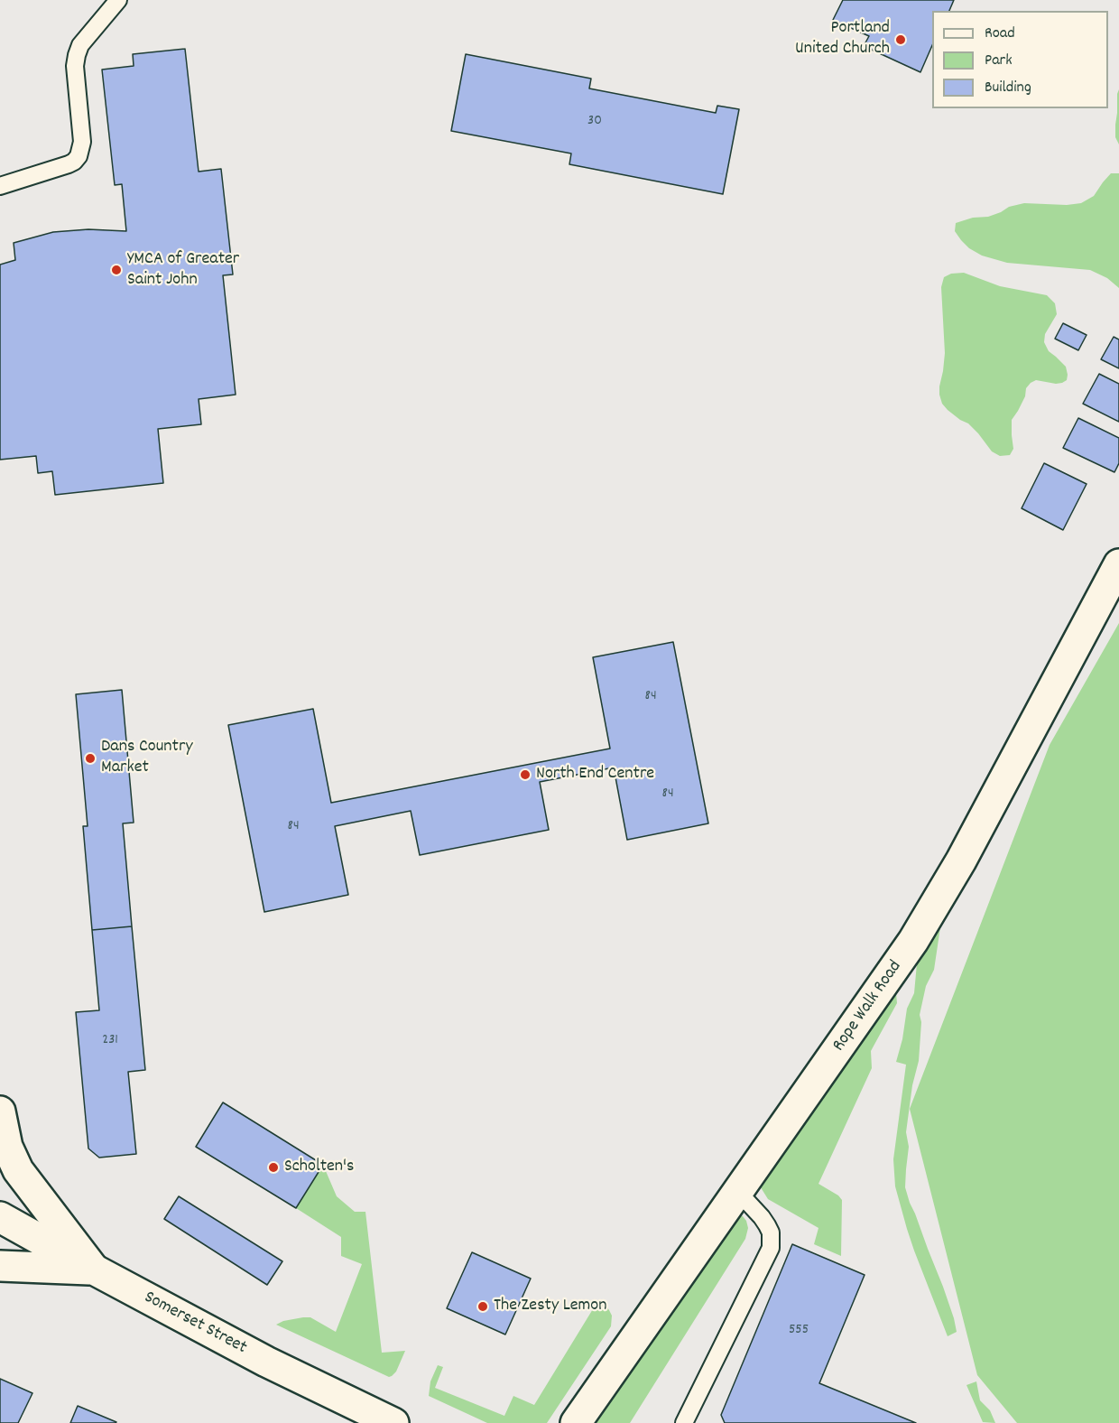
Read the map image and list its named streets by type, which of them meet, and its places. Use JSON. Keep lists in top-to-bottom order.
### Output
{
  "streets": {
    "street": ["Rope Walk Road", "Somerset Street"]
  },
  "places": [
    "Portland United Church",
    "YMCA of Greater Saint John",
    "Dans Country Market",
    "North End Centre",
    "Scholten's",
    "The Zesty Lemon"
  ],
  "house_numbers": [
    "30",
    "84",
    "84",
    "84",
    "231",
    "555"
  ],
  "legend": ["Road", "Park", "Building"]
}
